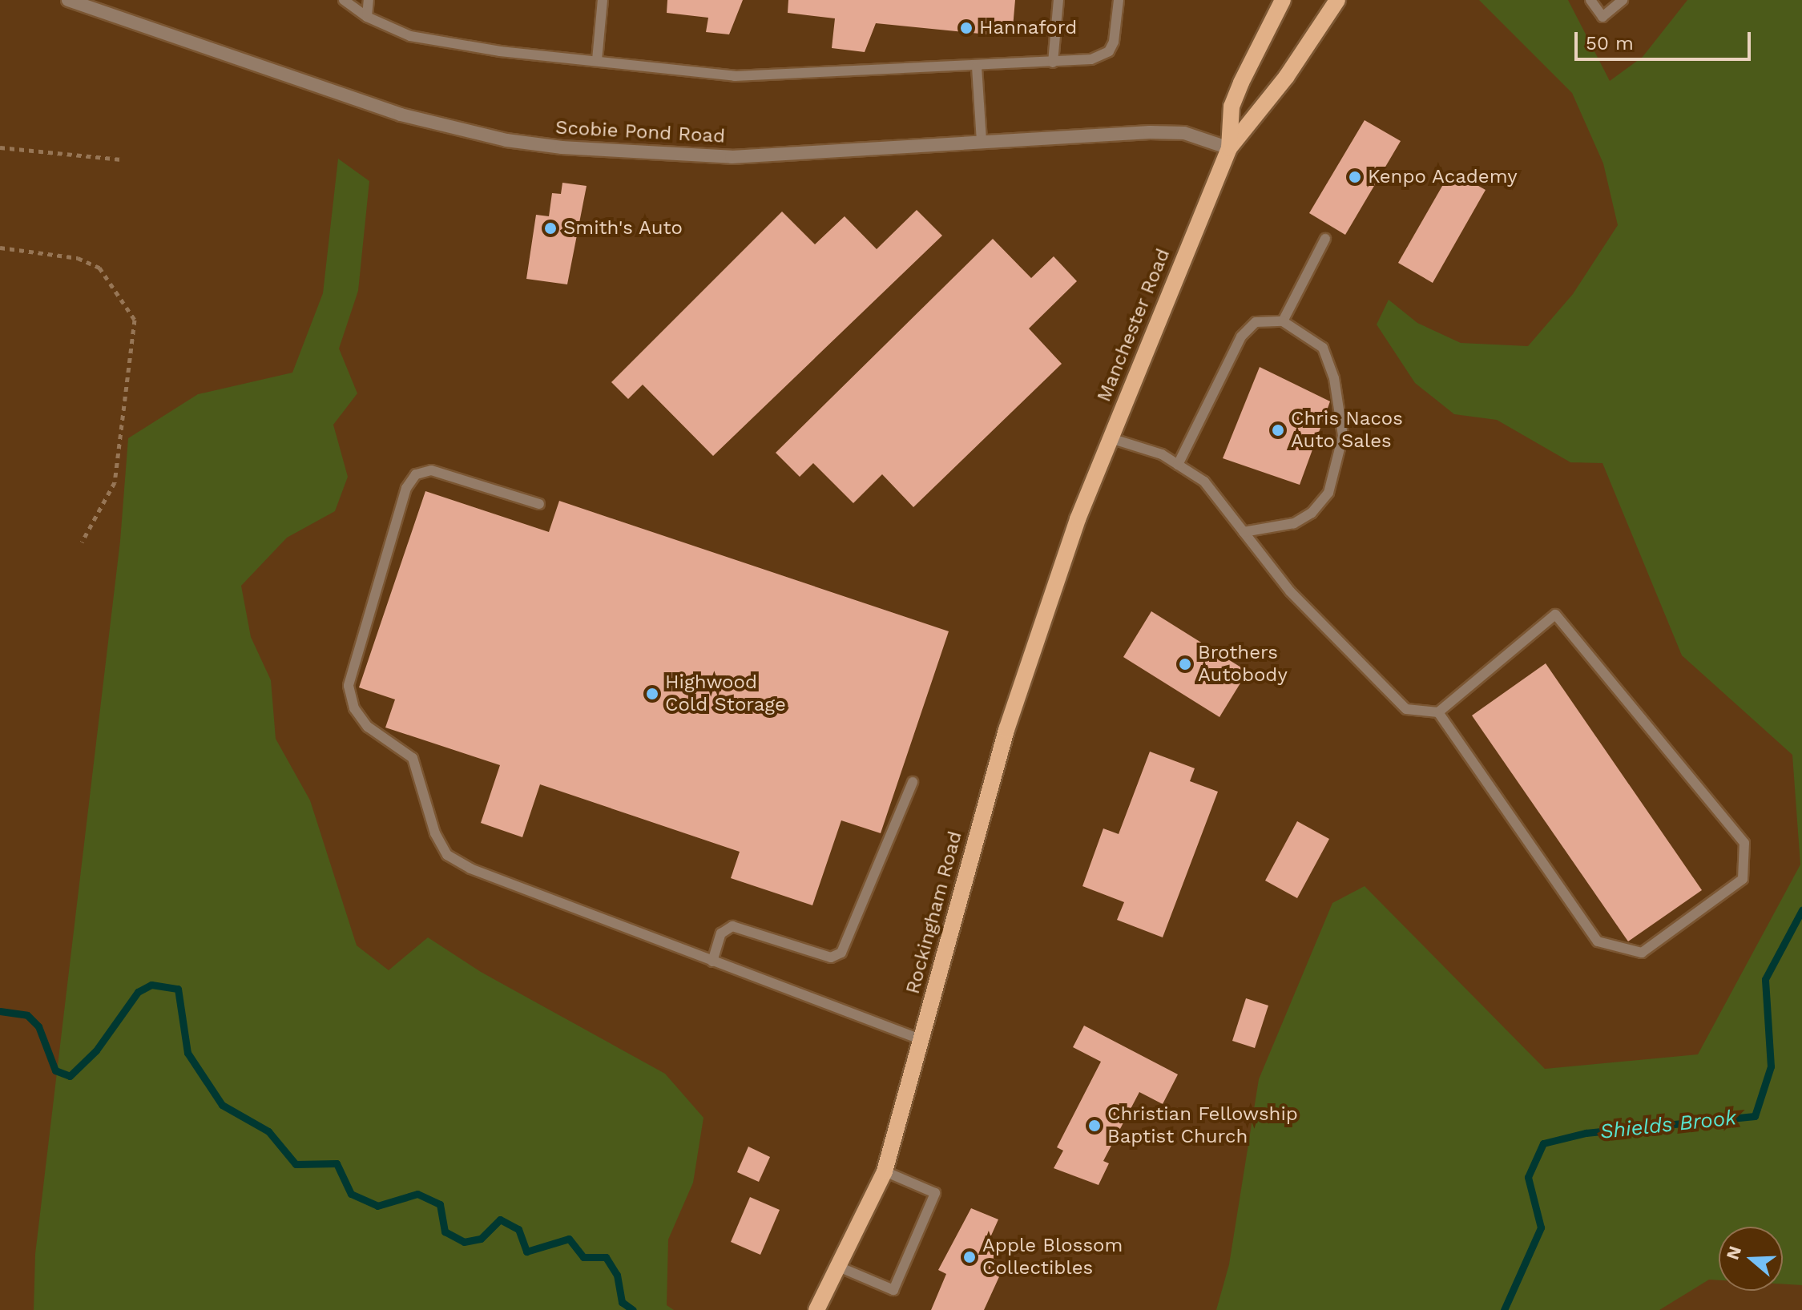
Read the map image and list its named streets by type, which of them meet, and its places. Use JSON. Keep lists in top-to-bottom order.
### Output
{
  "streets": {
    "main road": ["Manchester Road", "Rockingham Road"],
    "street": ["Scobie Pond Road"]
  },
  "crossings": [
    ["Scobie Pond Road", "Manchester Road"],
    ["Manchester Road", "Rockingham Road"]
  ],
  "water": ["Shields Brook"],
  "places": [
    "Hannaford",
    "Kenpo Academy",
    "Smith's Auto",
    "Chris Nacos Auto Sales",
    "Brothers Autobody",
    "Highwood Cold Storage",
    "Christian Fellowship Baptist Church",
    "Apple Blossom Collectibles"
  ],
  "scale_bar": "50 m",
  "north": "left"
}
